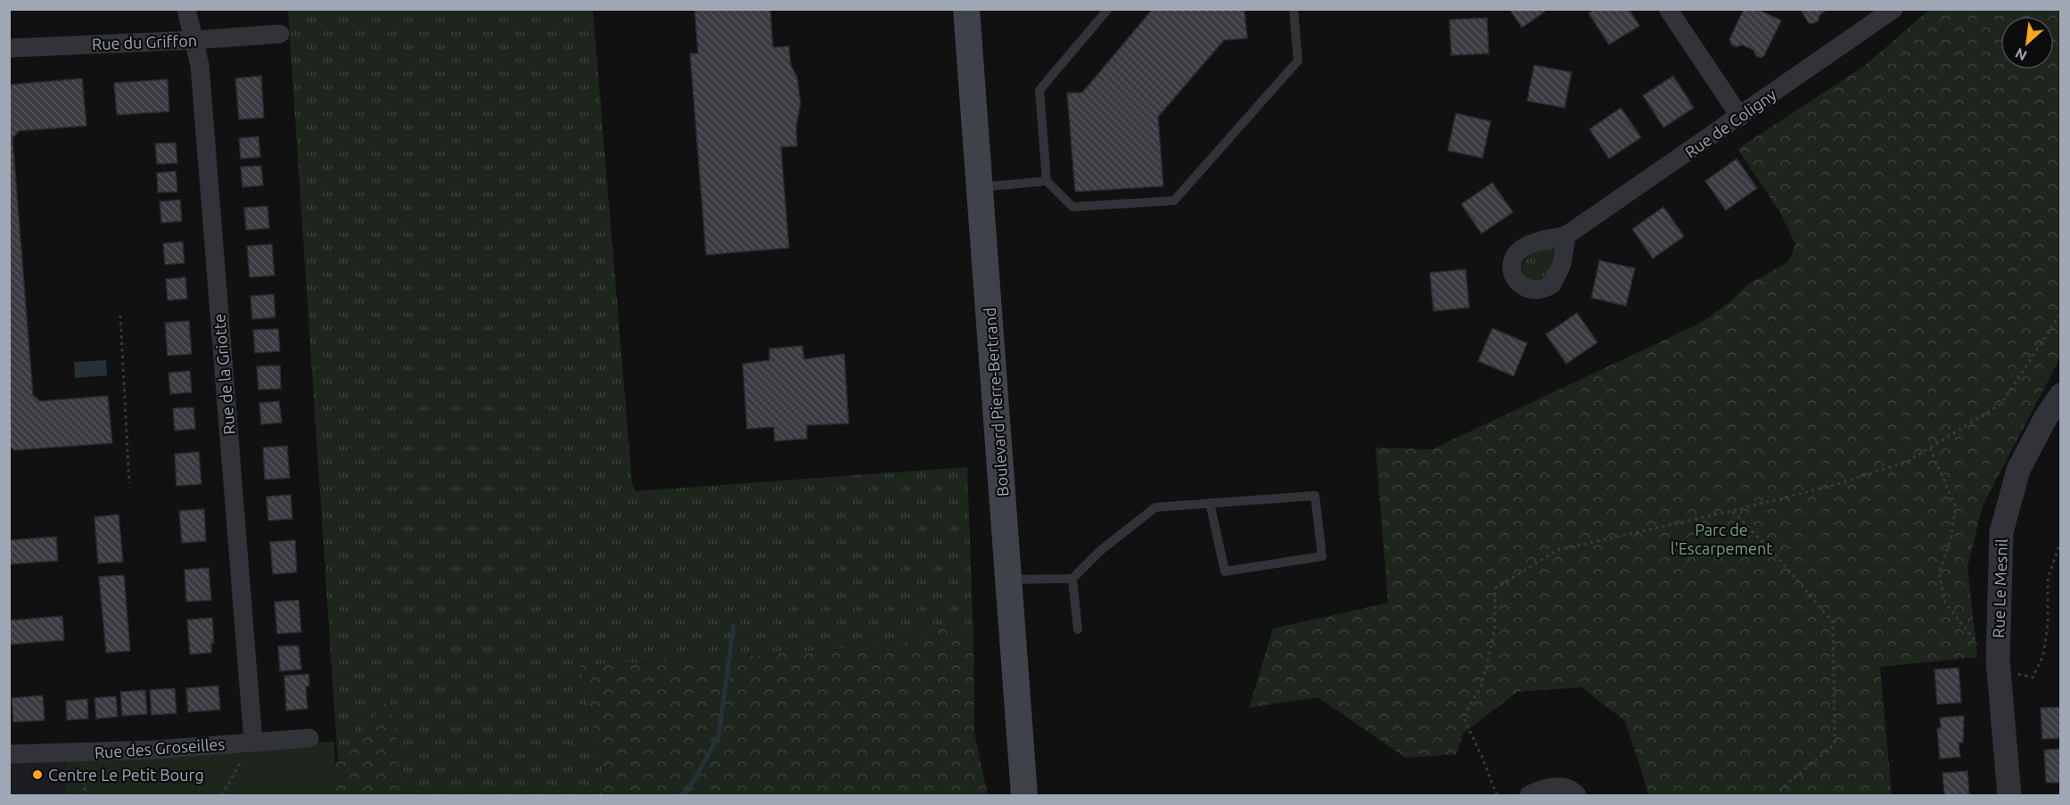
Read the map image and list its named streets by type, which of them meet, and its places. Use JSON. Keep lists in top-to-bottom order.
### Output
{
  "streets": {
    "main road": ["Boulevard Pierre-Bertrand"],
    "street": [
      "Rue du Griffon",
      "Rue de Coligny",
      "Rue de la Griotte",
      "Rue Le Mesnil",
      "Rue des Groseilles"
    ]
  },
  "crossings": [
    ["Rue du Griffon", "Rue de la Griotte"],
    ["Rue de la Griotte", "Rue des Groseilles"]
  ],
  "parks": ["Parc de l'Escarpement"],
  "places": ["Centre Le Petit Bourg"],
  "north": "bottom left"
}
